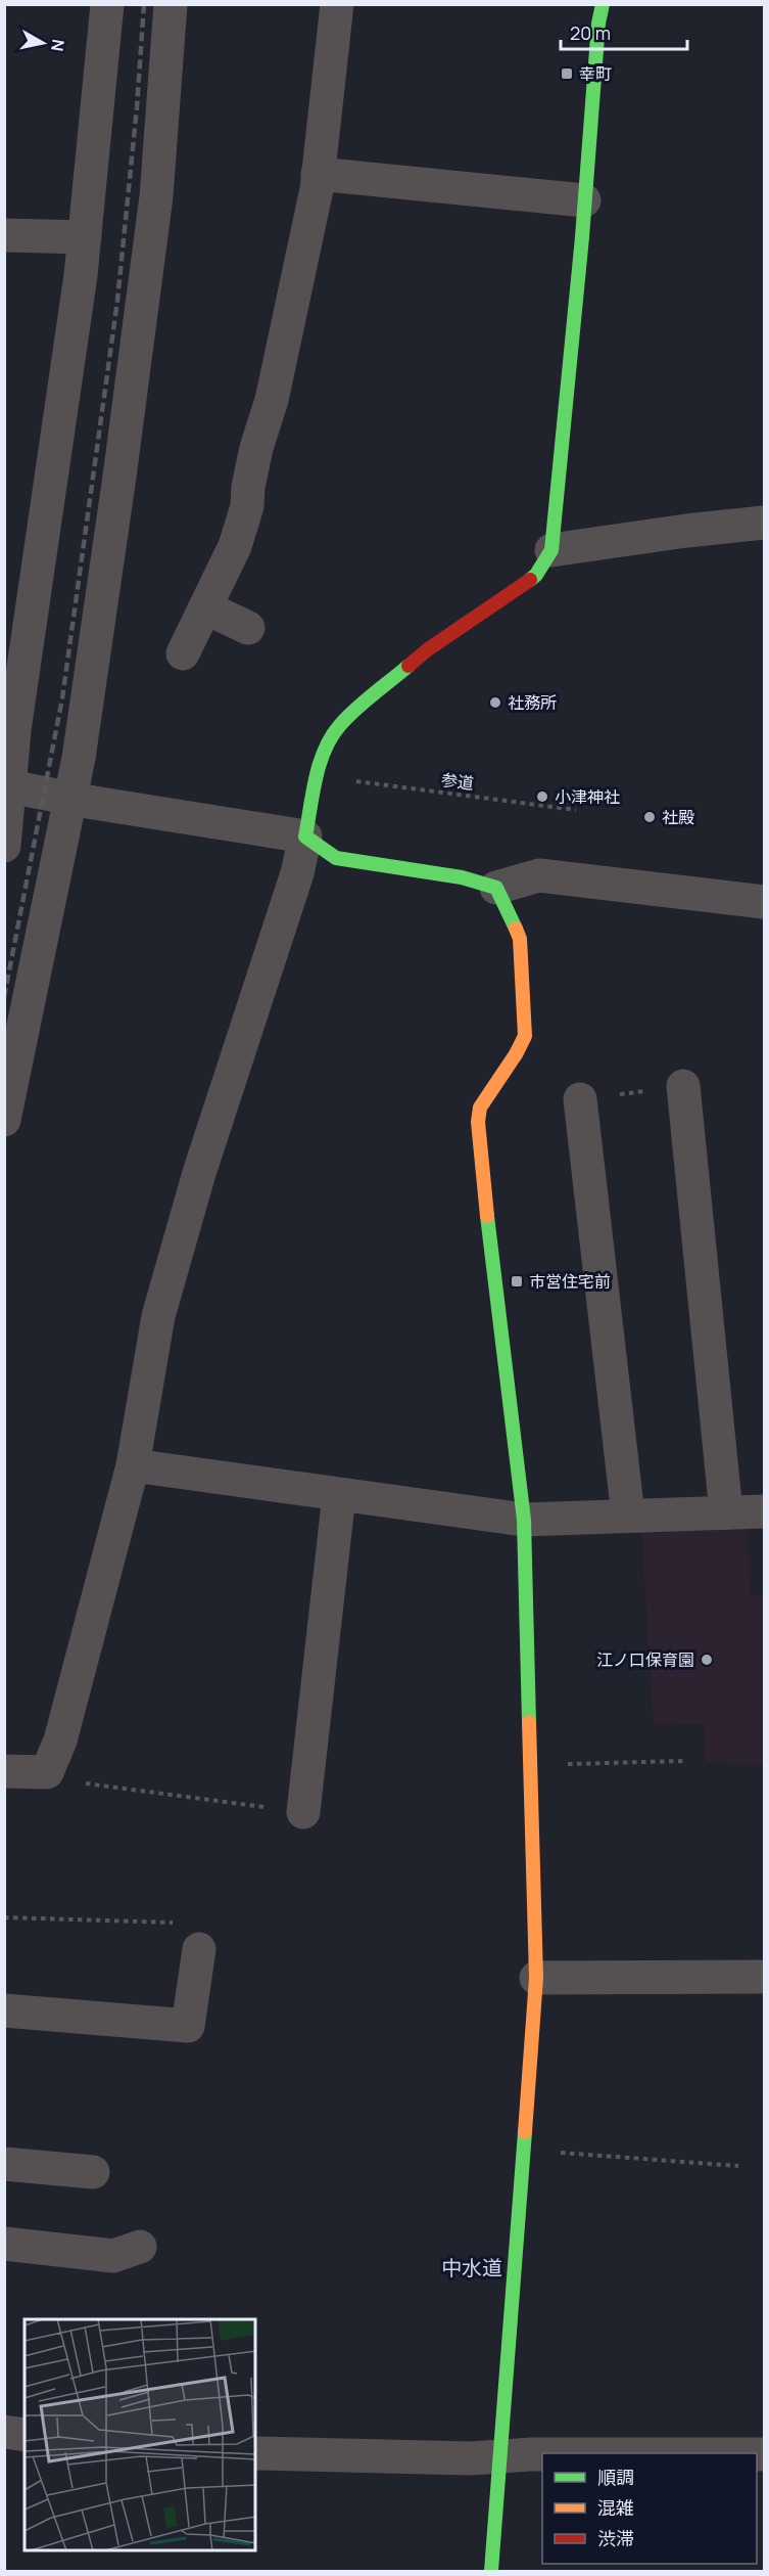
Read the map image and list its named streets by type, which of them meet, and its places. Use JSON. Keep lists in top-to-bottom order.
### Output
{
  "streets": {
    "path": ["参道"]
  },
  "districts": ["中水道"],
  "places": {
    "transit": ["幸町", "市営住宅前"],
    "other": [
      "社務所",
      "小津神社",
      "社殿",
      "江ノ口保育園"
    ]
  },
  "legend": ["順調", "混雑", "渋滞"],
  "scale_bar": "20 m",
  "north": "right"
}
